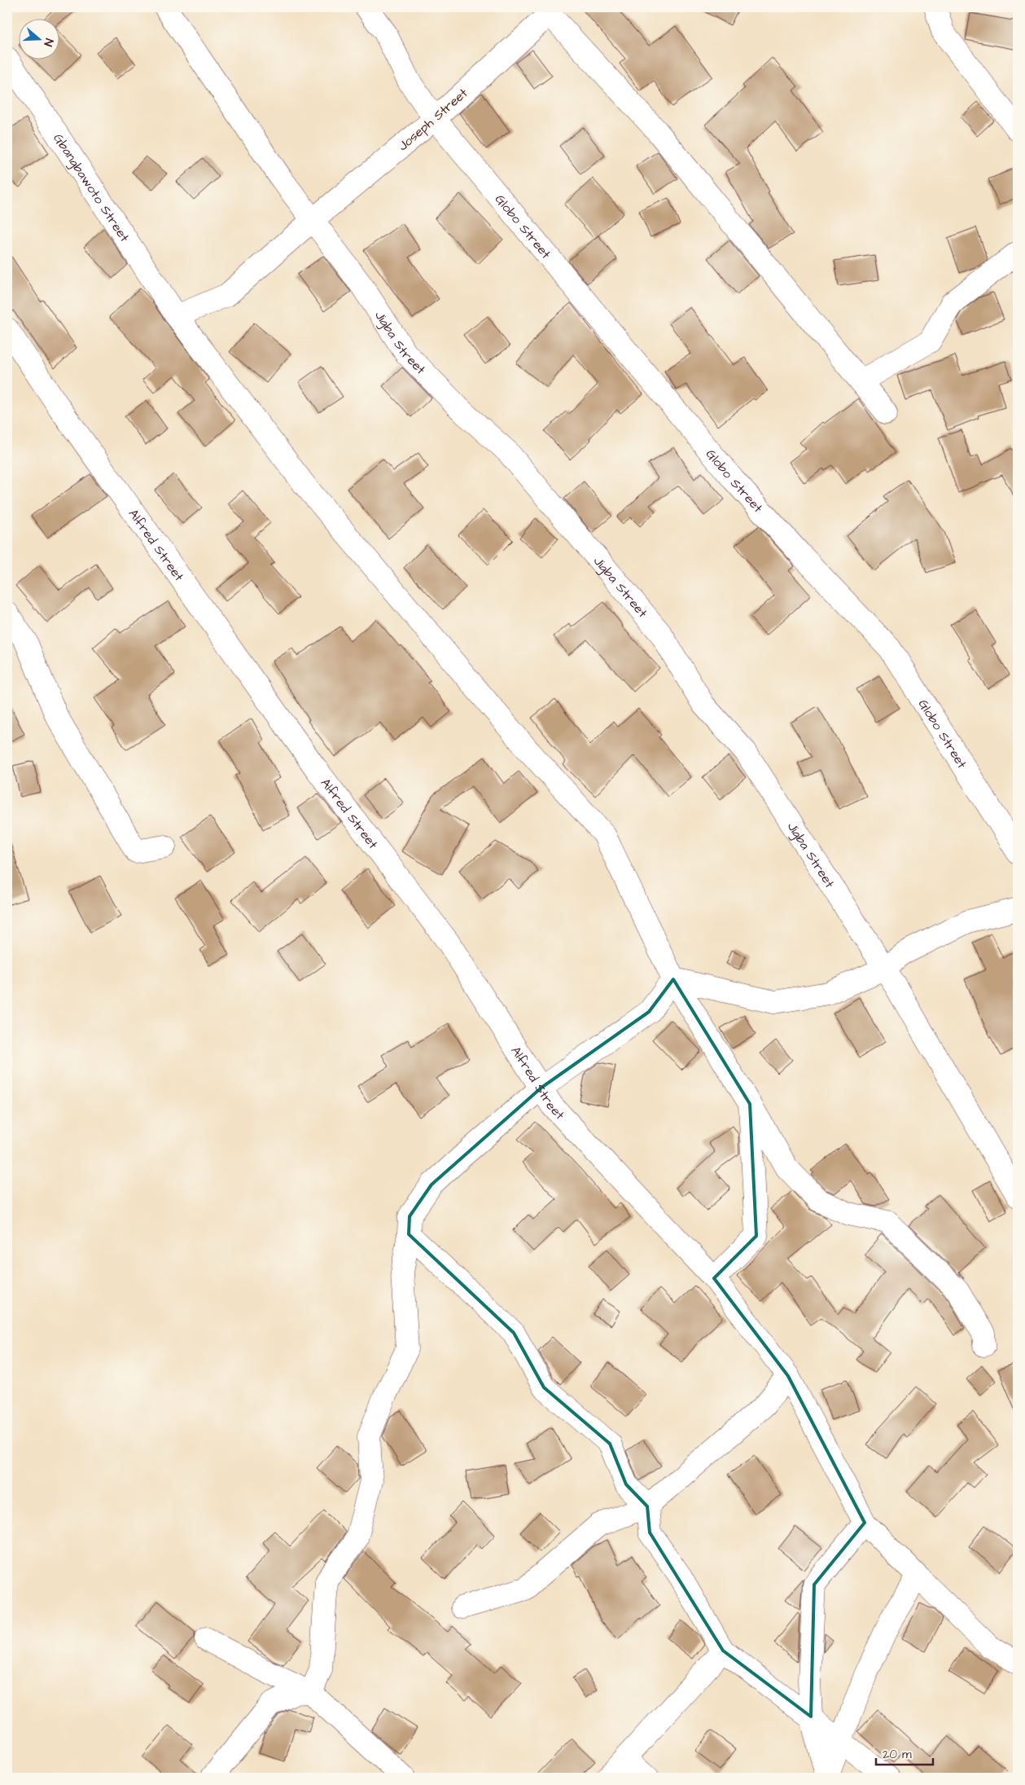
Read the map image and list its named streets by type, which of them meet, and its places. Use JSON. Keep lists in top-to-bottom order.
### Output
{
  "streets": {
    "street": [
      "Joseph Street",
      "Gbangbawoto Street",
      "Globo Street",
      "Jigba Street",
      "Alfred Street"
    ]
  },
  "crossings": [
    ["Joseph Street", "Gbangbawoto Street"],
    ["Joseph Street", "Globo Street"],
    ["Joseph Street", "Jigba Street"]
  ],
  "scale_bar": "20 m",
  "north": "right"
}
